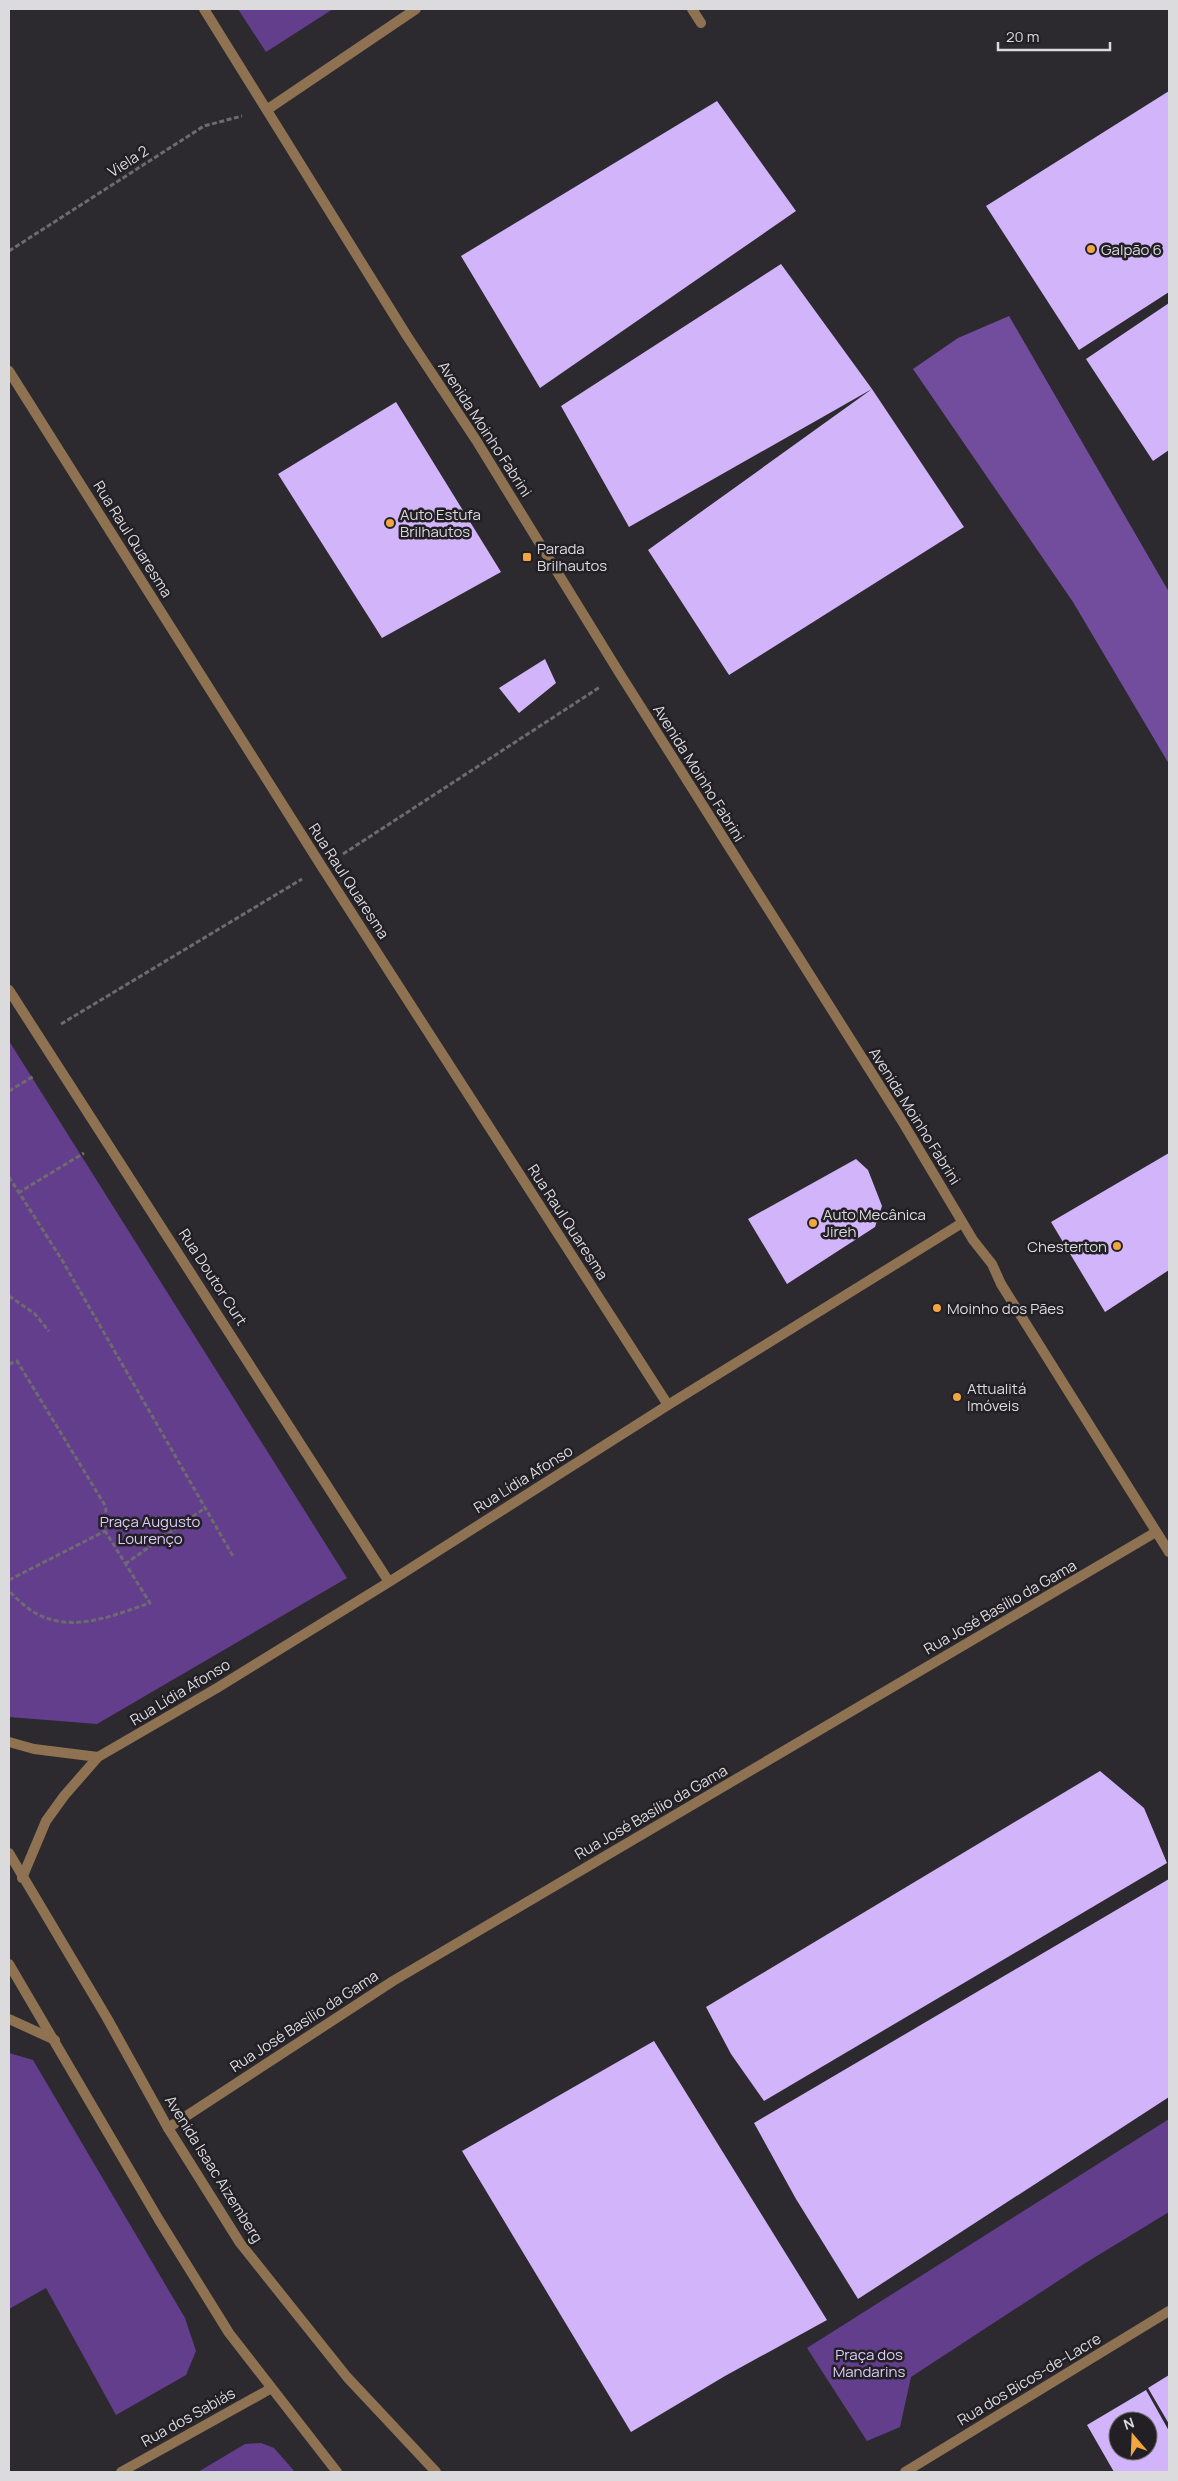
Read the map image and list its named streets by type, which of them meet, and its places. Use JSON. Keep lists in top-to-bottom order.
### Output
{
  "streets": {
    "street": [
      "Avenida Moinho Fabrini",
      "Rua Raul Quaresma",
      "Rua Doutor Curt",
      "Rua Lídia Afonso",
      "Rua José Basílio da Gama",
      "Avenida Isaac Aizemberg",
      "Rua dos Bicos-de-Lacre",
      "Rua dos Sabiás"
    ],
    "path": ["Viela 2"]
  },
  "crossings": [
    ["Viela 2", "Avenida Moinho Fabrini"],
    ["Avenida Moinho Fabrini", "Rua Lídia Afonso"],
    ["Avenida Moinho Fabrini", "Rua José Basílio da Gama"],
    ["Rua Raul Quaresma", "Rua Lídia Afonso"],
    ["Rua Doutor Curt", "Rua Lídia Afonso"],
    ["Rua Lídia Afonso", "Avenida Isaac Aizemberg"],
    ["Rua José Basílio da Gama", "Avenida Isaac Aizemberg"]
  ],
  "parks": ["Praça Augusto Lourenço", "Praça dos Mandarins"],
  "places": {
    "other": [
      "Galpão 6",
      "Auto Estufa Brilhautos",
      "Auto Mecânica Jireh",
      "Chesterton",
      "Moinho dos Pães",
      "Attualitá Imóveis"
    ],
    "transit": ["Parada Brilhautos"]
  },
  "scale_bar": "20 m",
  "north": "top"
}
